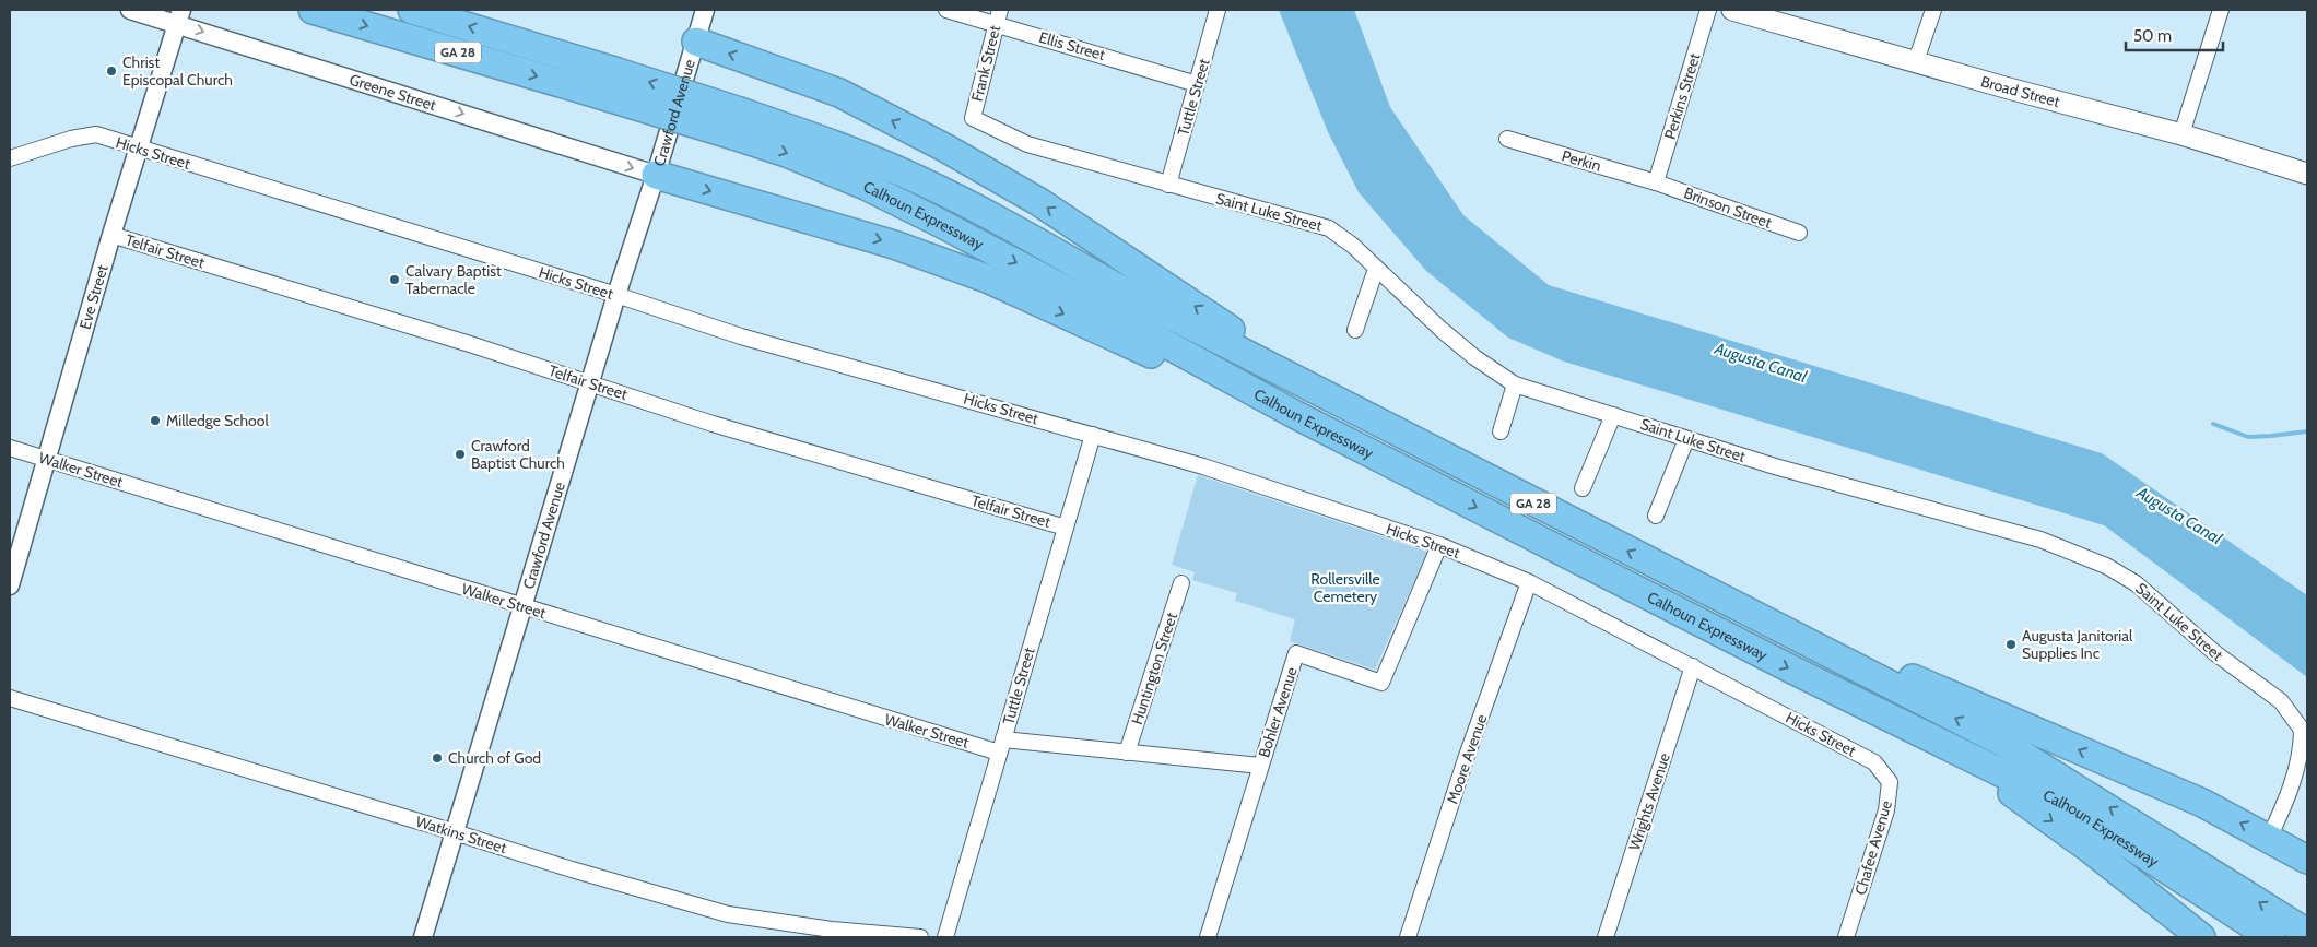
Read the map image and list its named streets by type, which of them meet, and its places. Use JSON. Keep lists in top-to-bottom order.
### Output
{
  "streets": {
    "highway": ["GA 28", "Calhoun Expressway"],
    "main road": ["Broad Street"],
    "street": [
      "Ellis Street",
      "Frank Street",
      "Greene Street",
      "Perkins Street",
      "Tuttle Street",
      "Crawford Avenue",
      "Hicks Street",
      "Perkin",
      "Brinson Street",
      "Saint Luke Street",
      "Telfair Street",
      "Eve Street",
      "Walker Street",
      "Huntington Street",
      "Bohler Avenue",
      "Moore Avenue",
      "Wrights Avenue",
      "Watkins Street",
      "Chafee Avenue"
    ]
  },
  "crossings": [
    ["Ellis Street", "Frank Street"],
    ["Ellis Street", "Tuttle Street"],
    ["Frank Street", "Saint Luke Street"],
    ["Greene Street", "Crawford Avenue"],
    ["Greene Street", "Eve Street"],
    ["Perkins Street", "Perkin"],
    ["Perkins Street", "Brinson Street"],
    ["Tuttle Street", "Hicks Street"],
    ["Tuttle Street", "Saint Luke Street"],
    ["Tuttle Street", "Telfair Street"],
    ["Tuttle Street", "Walker Street"],
    ["Crawford Avenue", "Hicks Street"],
    ["Crawford Avenue", "Telfair Street"],
    ["Crawford Avenue", "Walker Street"],
    ["Crawford Avenue", "Watkins Street"],
    ["Hicks Street", "Eve Street"],
    ["Hicks Street", "Bohler Avenue"],
    ["Hicks Street", "Moore Avenue"],
    ["Hicks Street", "Wrights Avenue"],
    ["Hicks Street", "Chafee Avenue"],
    ["Perkin", "Brinson Street"],
    ["Telfair Street", "Eve Street"],
    ["Eve Street", "Walker Street"],
    ["Walker Street", "Huntington Street"],
    ["Walker Street", "Bohler Avenue"]
  ],
  "one_way": ["Greene Street"],
  "water": ["Augusta Canal"],
  "parks": ["Rollersville Cemetery"],
  "places": [
    "Christ Episcopal Church",
    "Calvary Baptist Tabernacle",
    "Milledge School",
    "Crawford Baptist Church",
    "Augusta Janitorial Supplies Inc",
    "Church of God"
  ],
  "scale_bar": "50 m"
}
